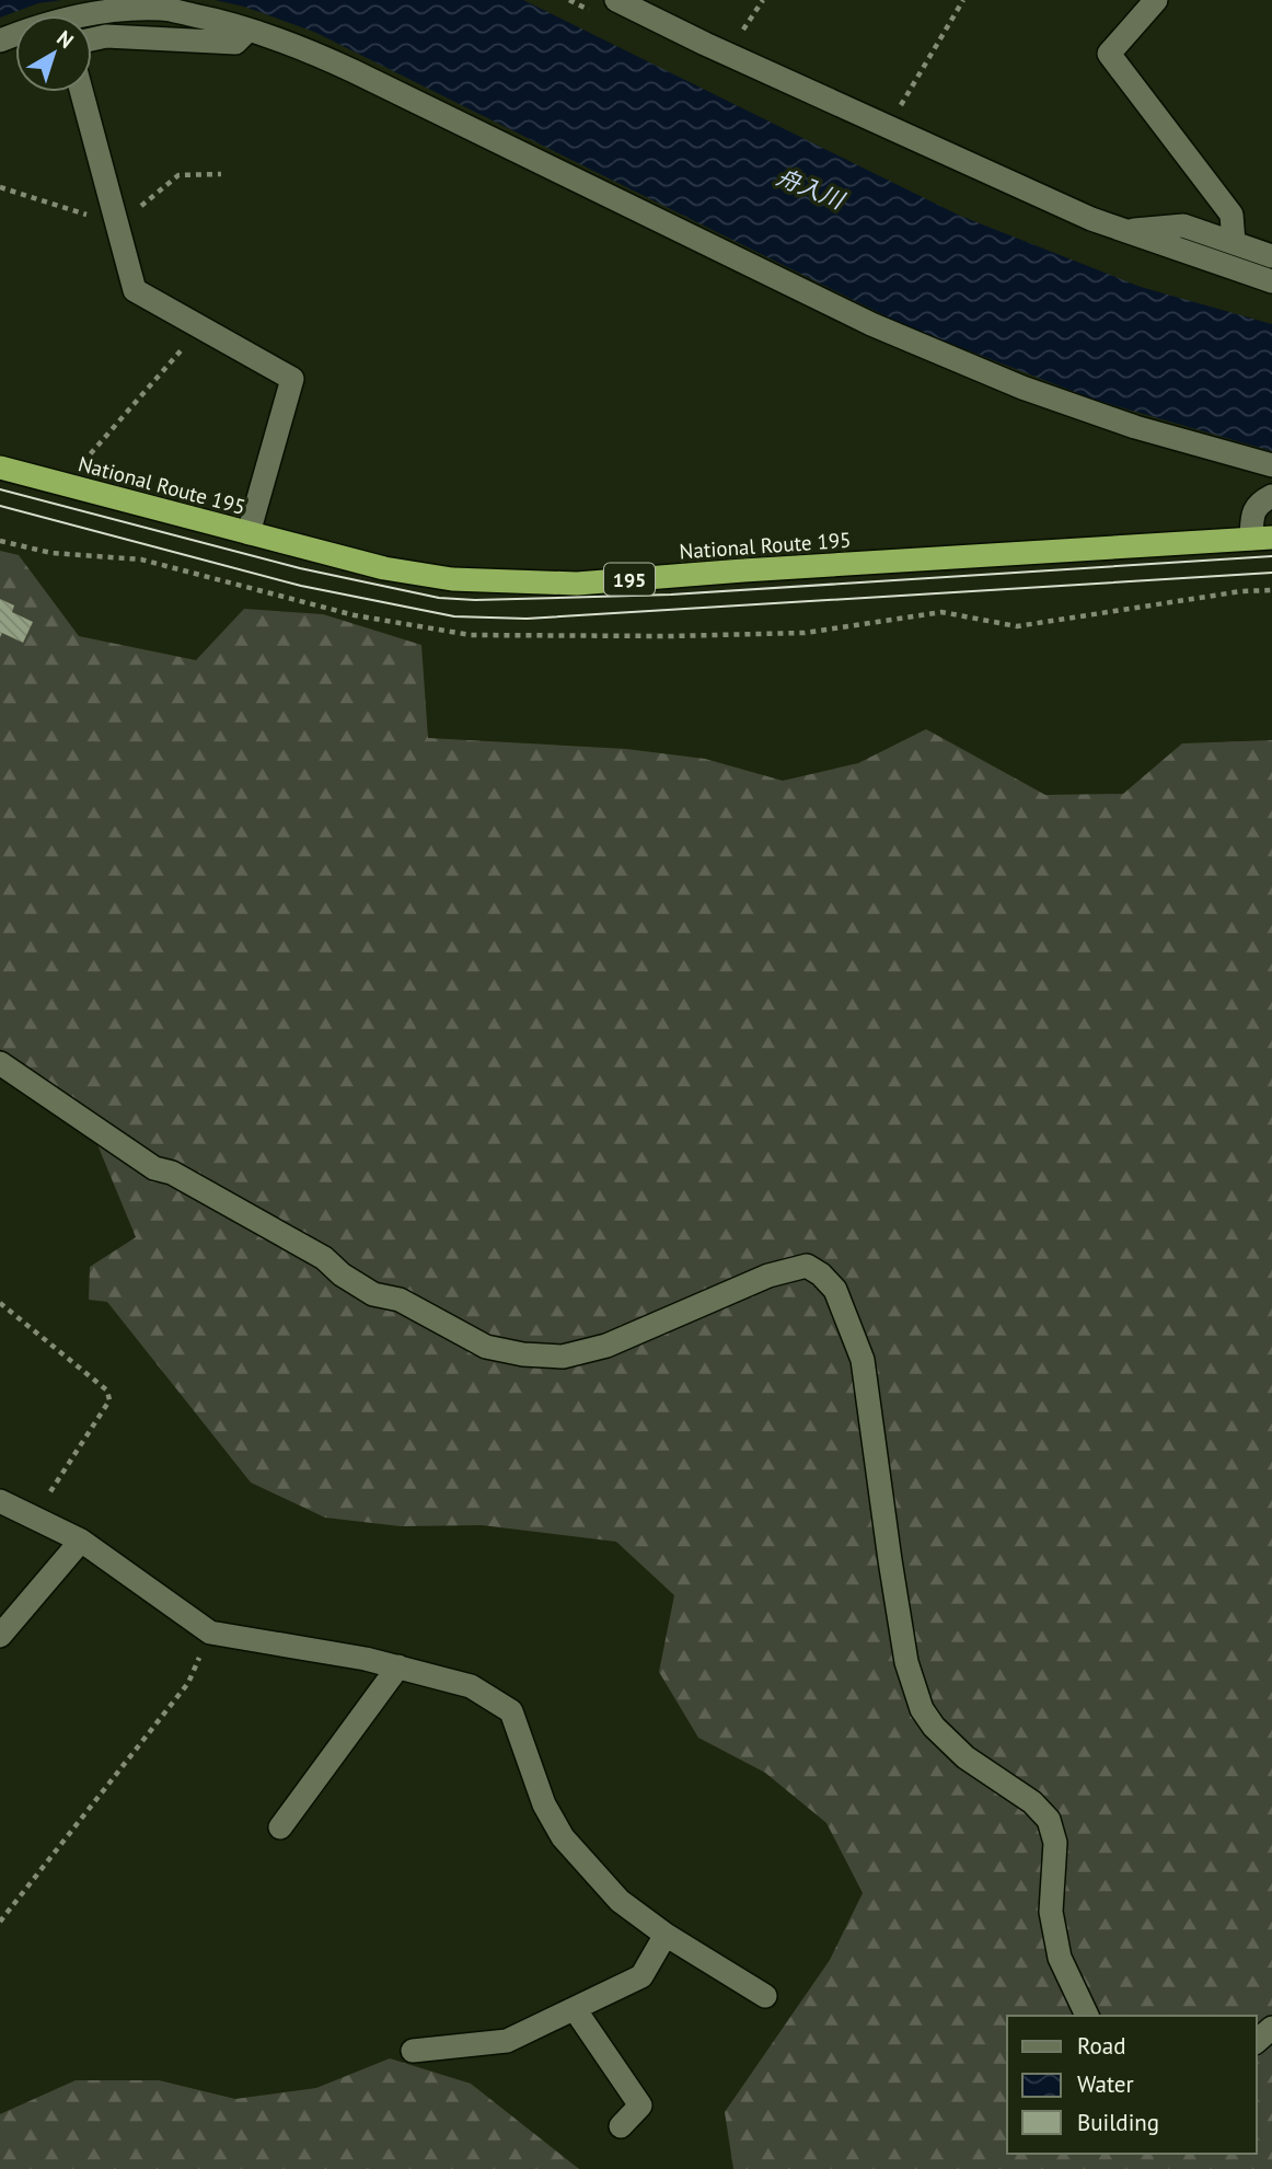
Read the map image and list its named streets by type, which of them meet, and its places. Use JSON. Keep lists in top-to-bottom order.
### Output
{
  "streets": {
    "highway": ["National Route 195", "195"]
  },
  "water": ["舟入川"],
  "legend": ["Road", "Water", "Building"],
  "north": "top right"
}
